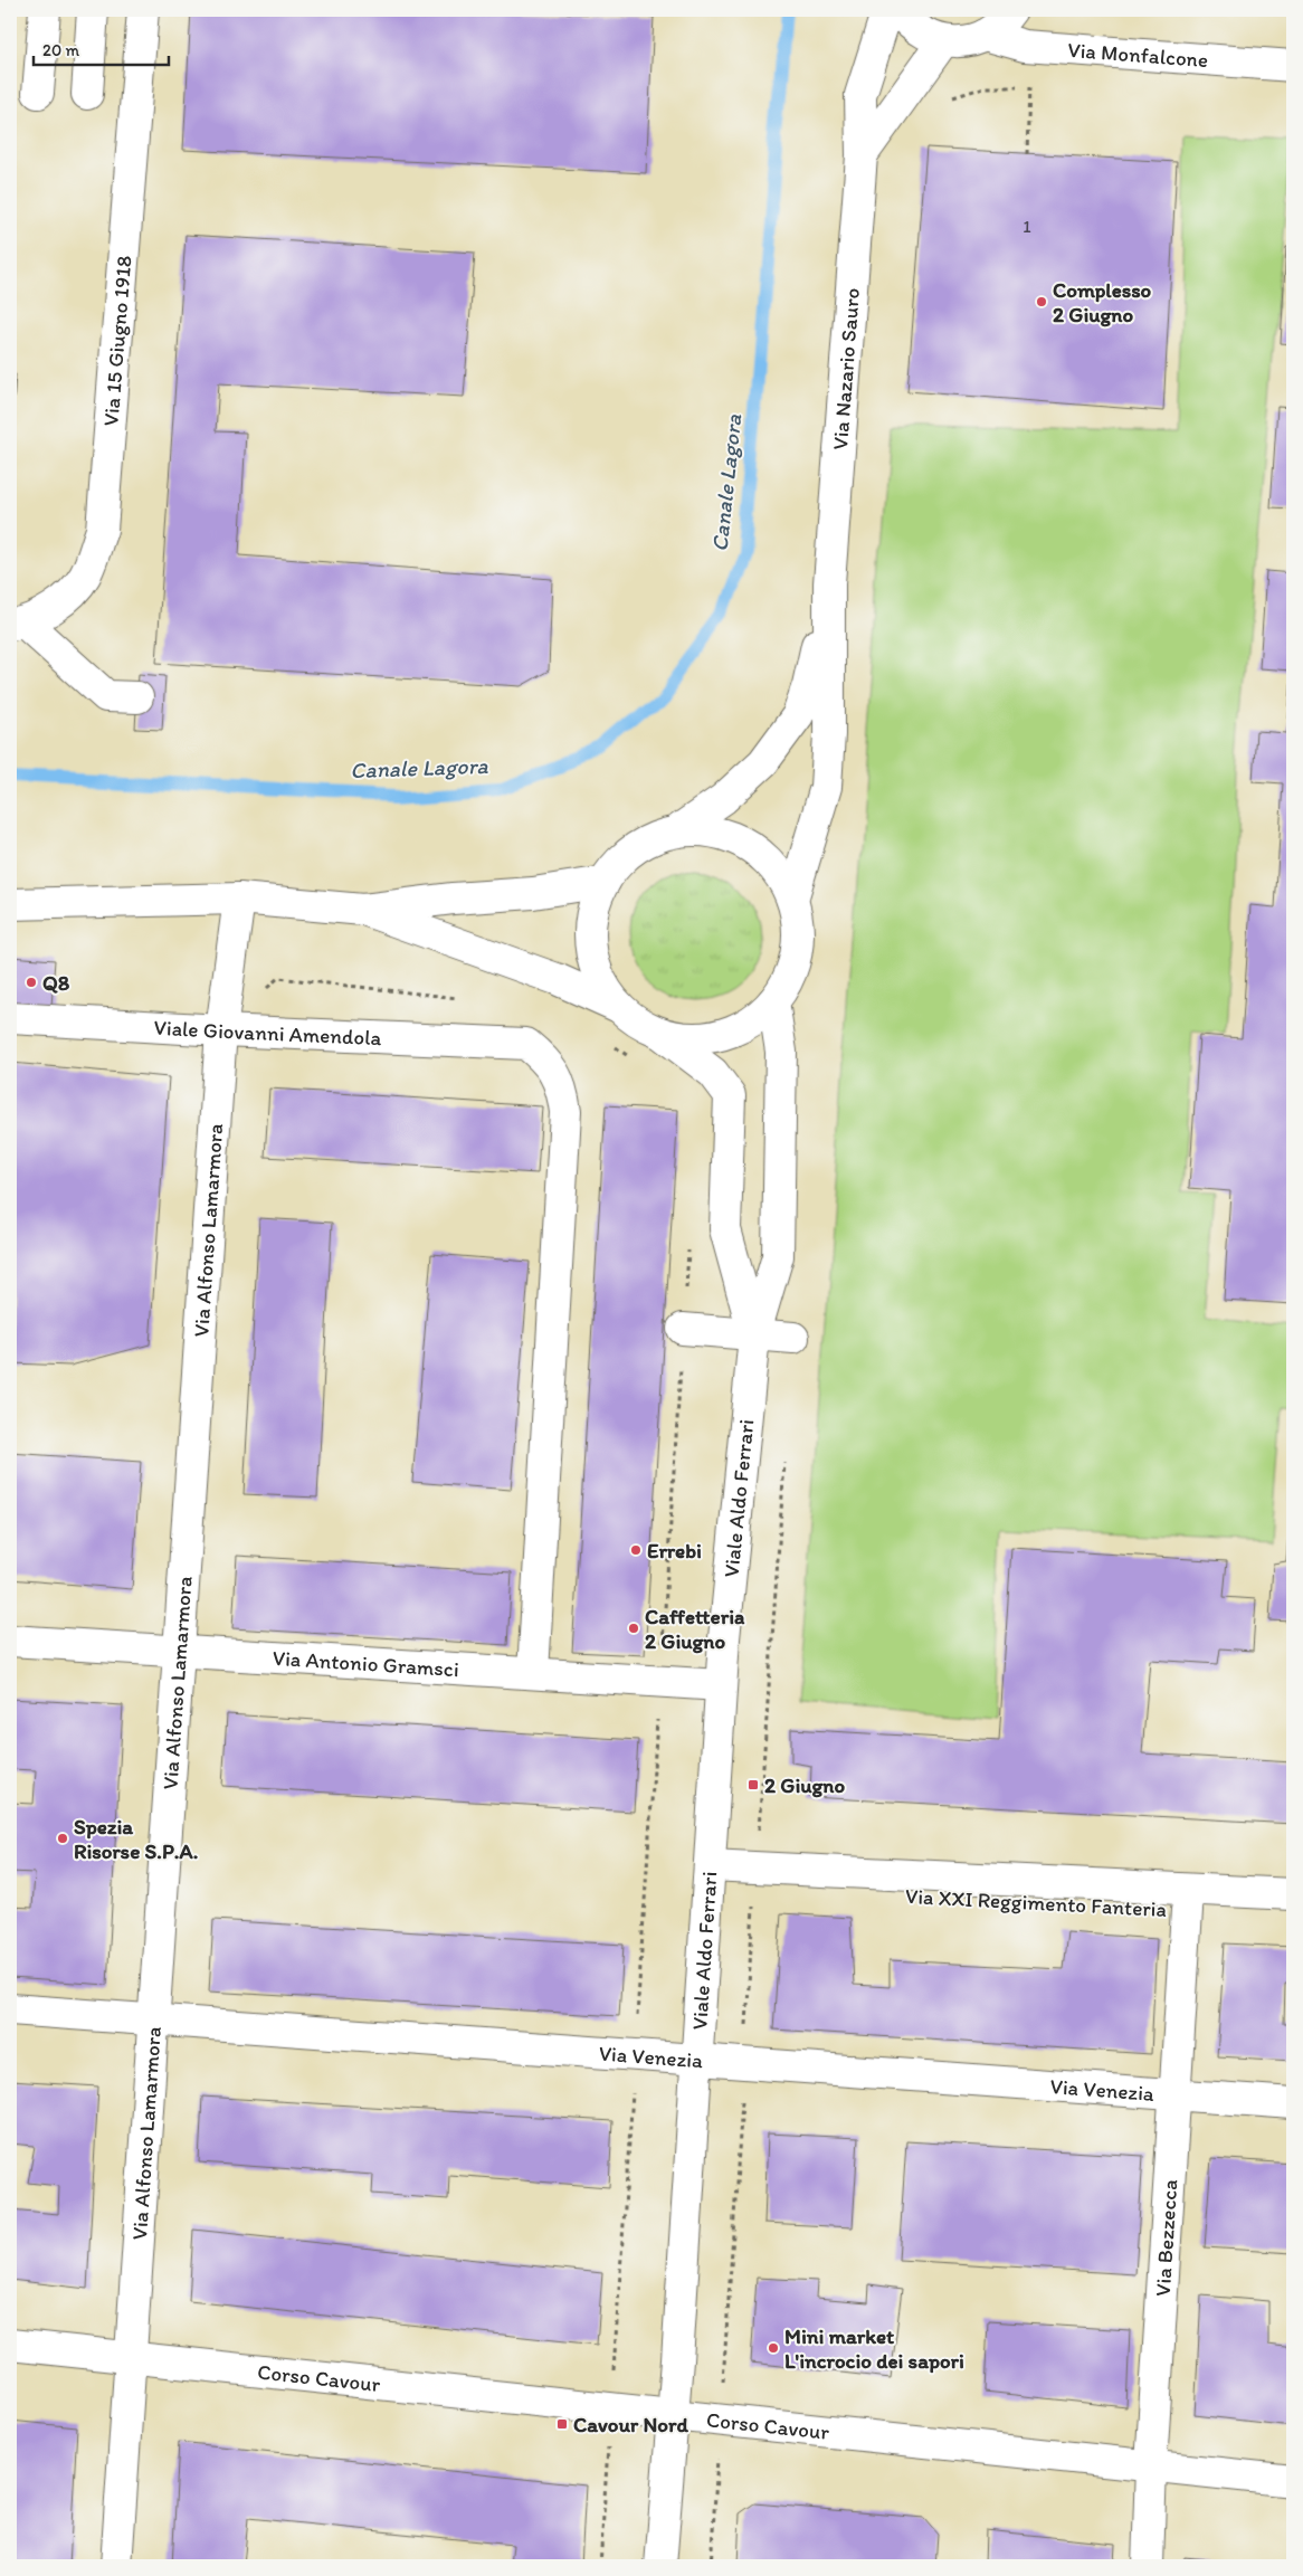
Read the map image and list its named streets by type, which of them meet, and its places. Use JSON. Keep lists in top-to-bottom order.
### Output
{
  "streets": {
    "street": [
      "Via Monfalcone",
      "Via 15 Giugno 1918",
      "Via Nazario Sauro",
      "Viale Giovanni Amendola",
      "Via Alfonso Lamarmora",
      "Viale Aldo Ferrari",
      "Via Antonio Gramsci",
      "Via XXI Reggimento Fanteria",
      "Via Venezia",
      "Via Bezzecca",
      "Corso Cavour"
    ]
  },
  "crossings": [
    ["Viale Giovanni Amendola", "Via Alfonso Lamarmora"],
    ["Viale Giovanni Amendola", "Via Antonio Gramsci"],
    ["Via Alfonso Lamarmora", "Via Antonio Gramsci"],
    ["Via Alfonso Lamarmora", "Via Venezia"],
    ["Via Alfonso Lamarmora", "Corso Cavour"],
    ["Viale Aldo Ferrari", "Via Antonio Gramsci"],
    ["Viale Aldo Ferrari", "Via XXI Reggimento Fanteria"],
    ["Viale Aldo Ferrari", "Via Venezia"],
    ["Viale Aldo Ferrari", "Corso Cavour"],
    ["Via XXI Reggimento Fanteria", "Via Bezzecca"],
    ["Via Venezia", "Via Bezzecca"],
    ["Via Bezzecca", "Corso Cavour"]
  ],
  "water": ["Canale Lagora"],
  "places": {
    "other": [
      "Complesso 2 Giugno",
      "Q8",
      "Errebi",
      "Caffetteria 2 Giugno",
      "Spezia Risorse S.P.A.",
      "Mini market L'incrocio dei sapori"
    ],
    "transit": ["2 Giugno", "Cavour Nord"]
  },
  "house_numbers": ["1"],
  "scale_bar": "20 m"
}
